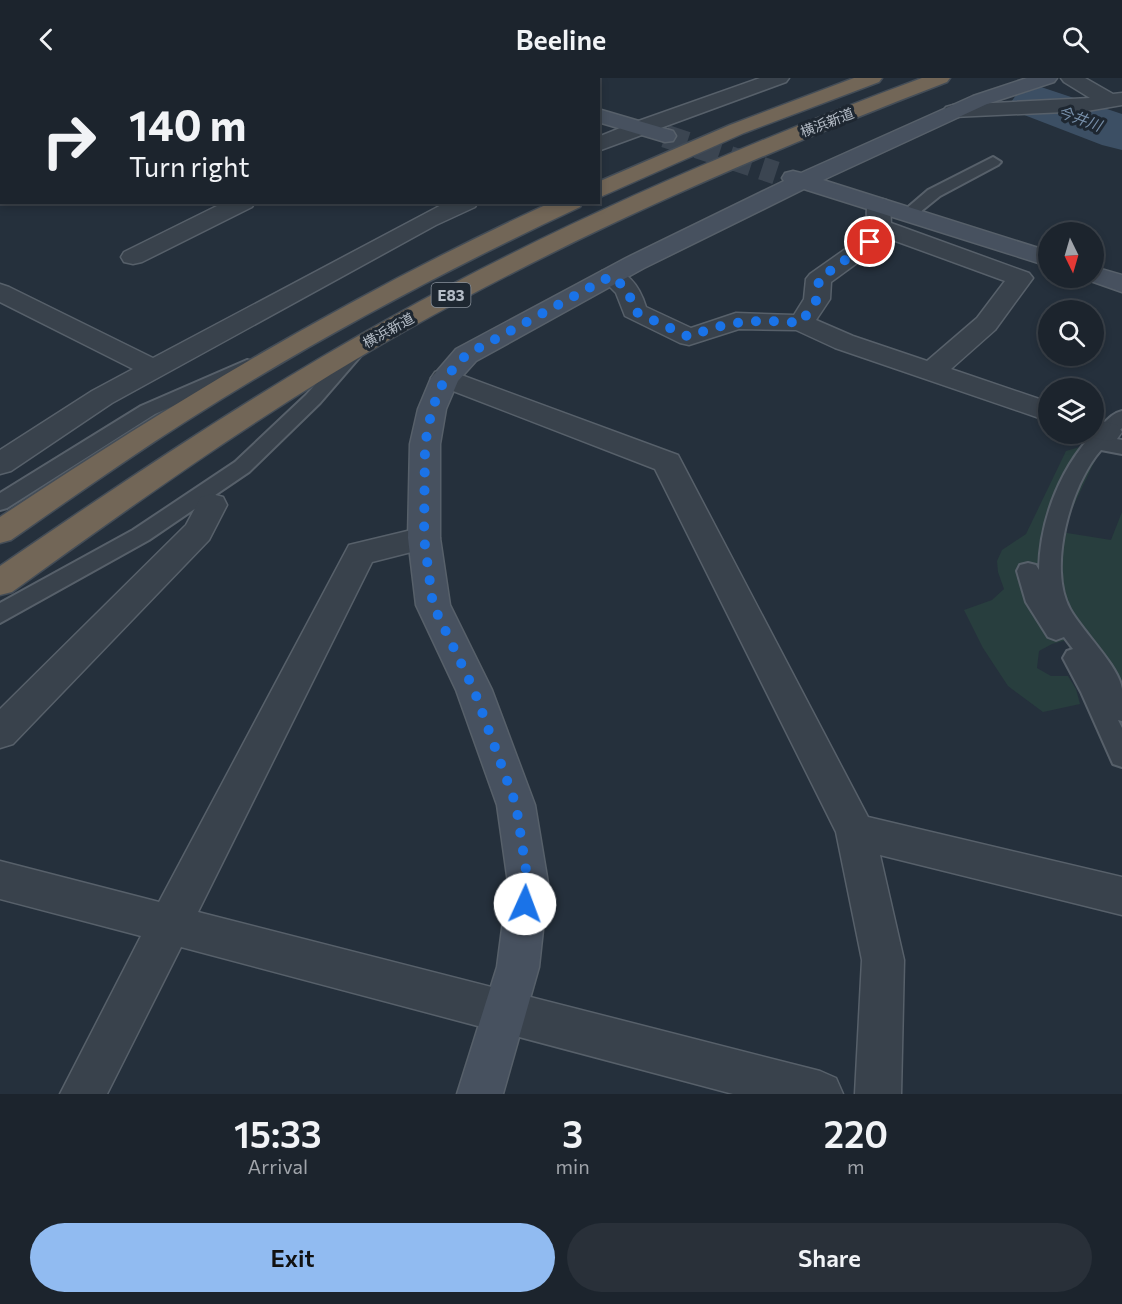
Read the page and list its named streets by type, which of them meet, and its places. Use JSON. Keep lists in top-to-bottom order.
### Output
{
  "streets": {
    "highway": ["横浜新道", "E83"]
  },
  "water": ["今井川"],
  "north": "bottom",
  "page": {
    "header": "Beeline",
    "turn": ["140 m", "Turn right"],
    "eta": [
      "15:33",
      "Arrival",
      "3",
      "min",
      "220",
      "m"
    ],
    "buttons": ["Exit", "Share"]
  }
}
